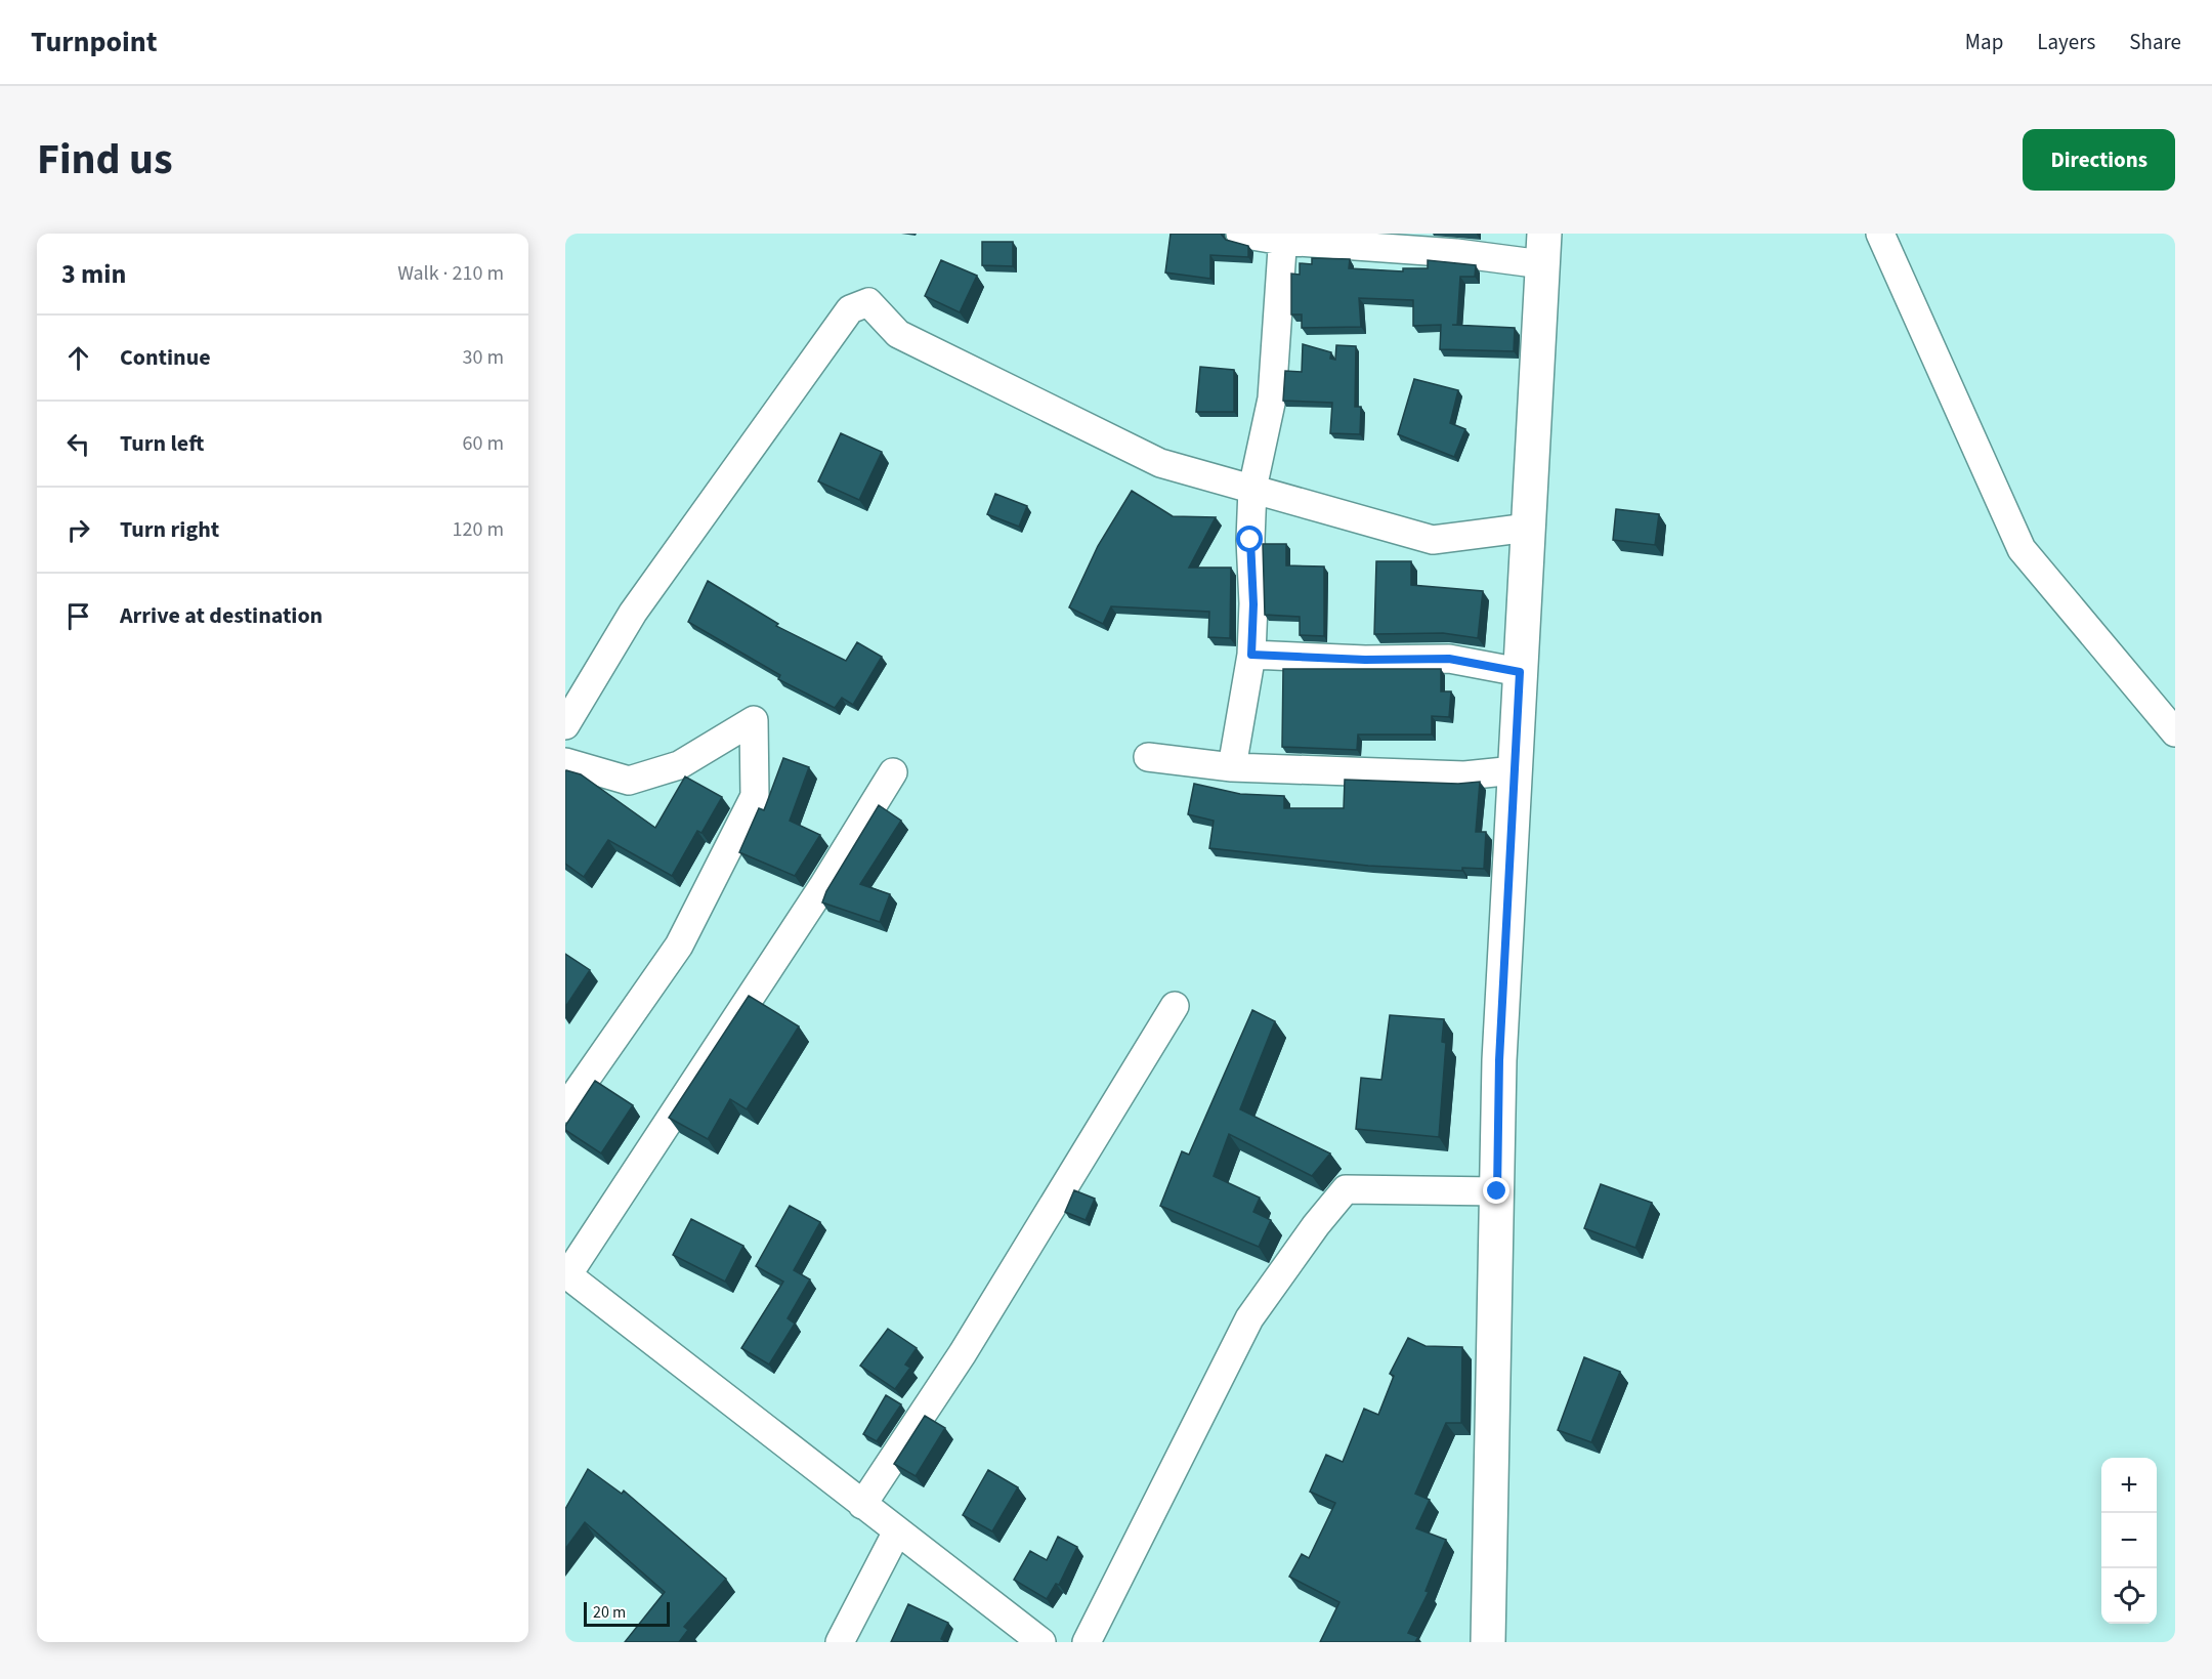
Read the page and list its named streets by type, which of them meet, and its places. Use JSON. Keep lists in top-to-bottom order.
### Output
{
  "scale_bar": "20 m",
  "page": {
    "header": "Turnpoint",
    "nav": ["Map", "Layers", "Share"],
    "title": "Find us",
    "buttons": "Directions",
    "heading": ["3 min", "Walk · 210 m"],
    "list": [
      ["Continue", "30 m"],
      ["Turn left", "60 m"],
      ["Turn right", "120 m"],
      "Arrive at destination"
    ],
    "map_buttons": ["+", "−"],
    "scale": "20 m"
  }
}
